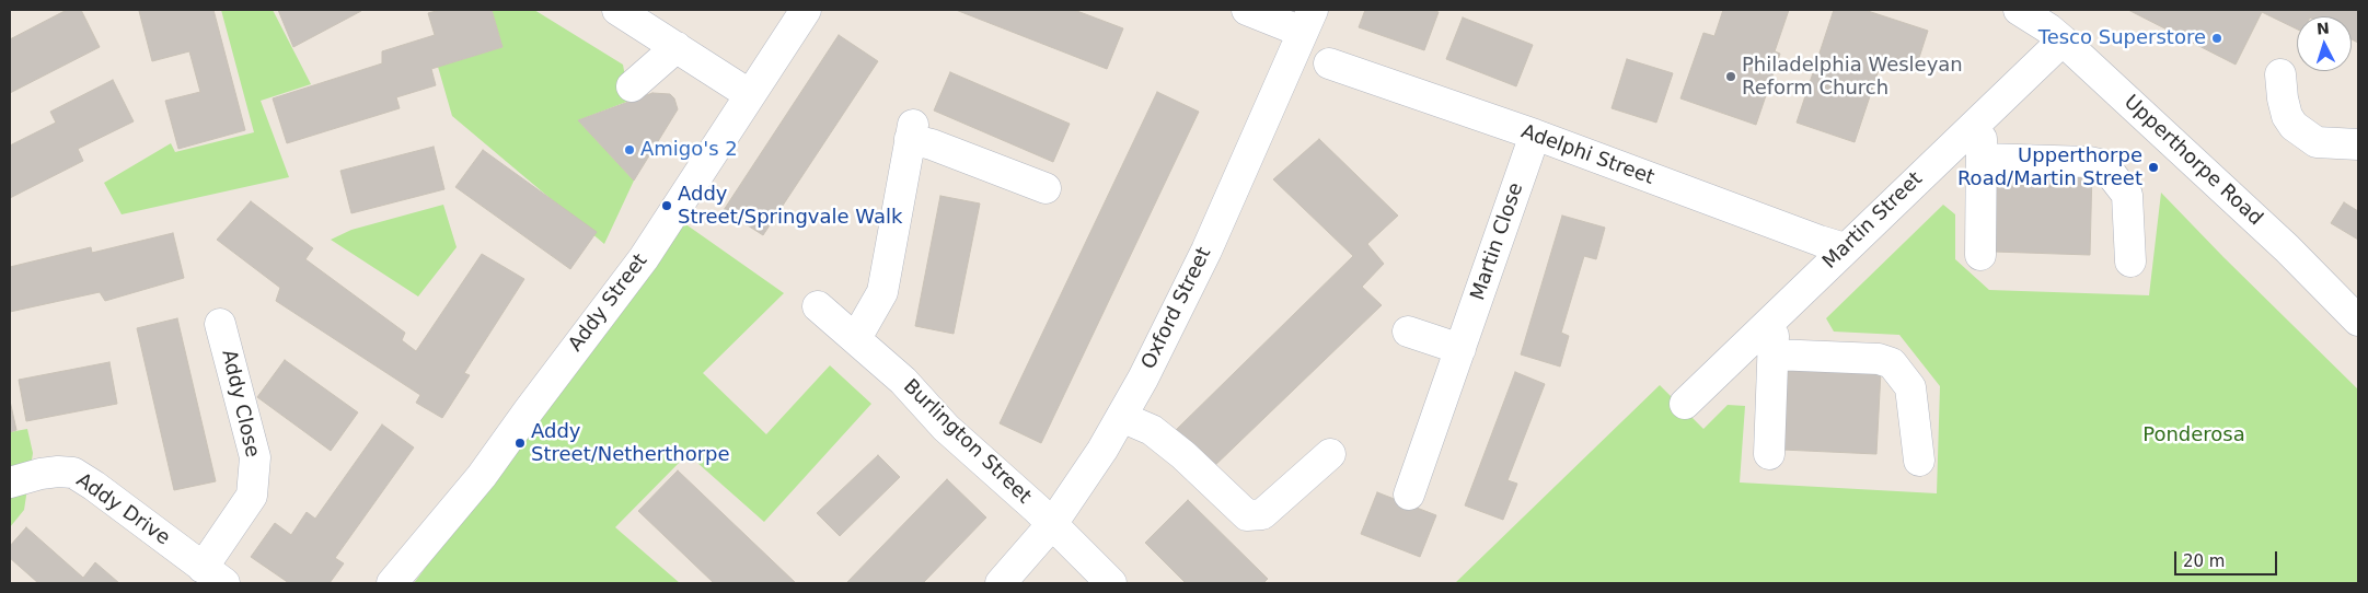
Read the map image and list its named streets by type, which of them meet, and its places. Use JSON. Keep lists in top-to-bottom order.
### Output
{
  "streets": {
    "street": [
      "Adelphi Street",
      "Upperthorpe Road",
      "Martin Street",
      "Martin Close",
      "Addy Street",
      "Oxford Street",
      "Addy Close",
      "Burlington Street",
      "Addy Drive"
    ]
  },
  "crossings": [
    ["Adelphi Street", "Martin Street"],
    ["Adelphi Street", "Martin Close"],
    ["Upperthorpe Road", "Martin Street"],
    ["Oxford Street", "Burlington Street"],
    ["Addy Close", "Addy Drive"]
  ],
  "parks": ["Ponderosa"],
  "places": [
    "Tesco Superstore",
    "Philadelphia Wesleyan Reform Church",
    "Amigo's 2",
    "Upperthorpe Road/Martin Street",
    "Addy Street/Springvale Walk",
    "Addy Street/Netherthorpe"
  ],
  "scale_bar": "20 m",
  "north": "top"
}
